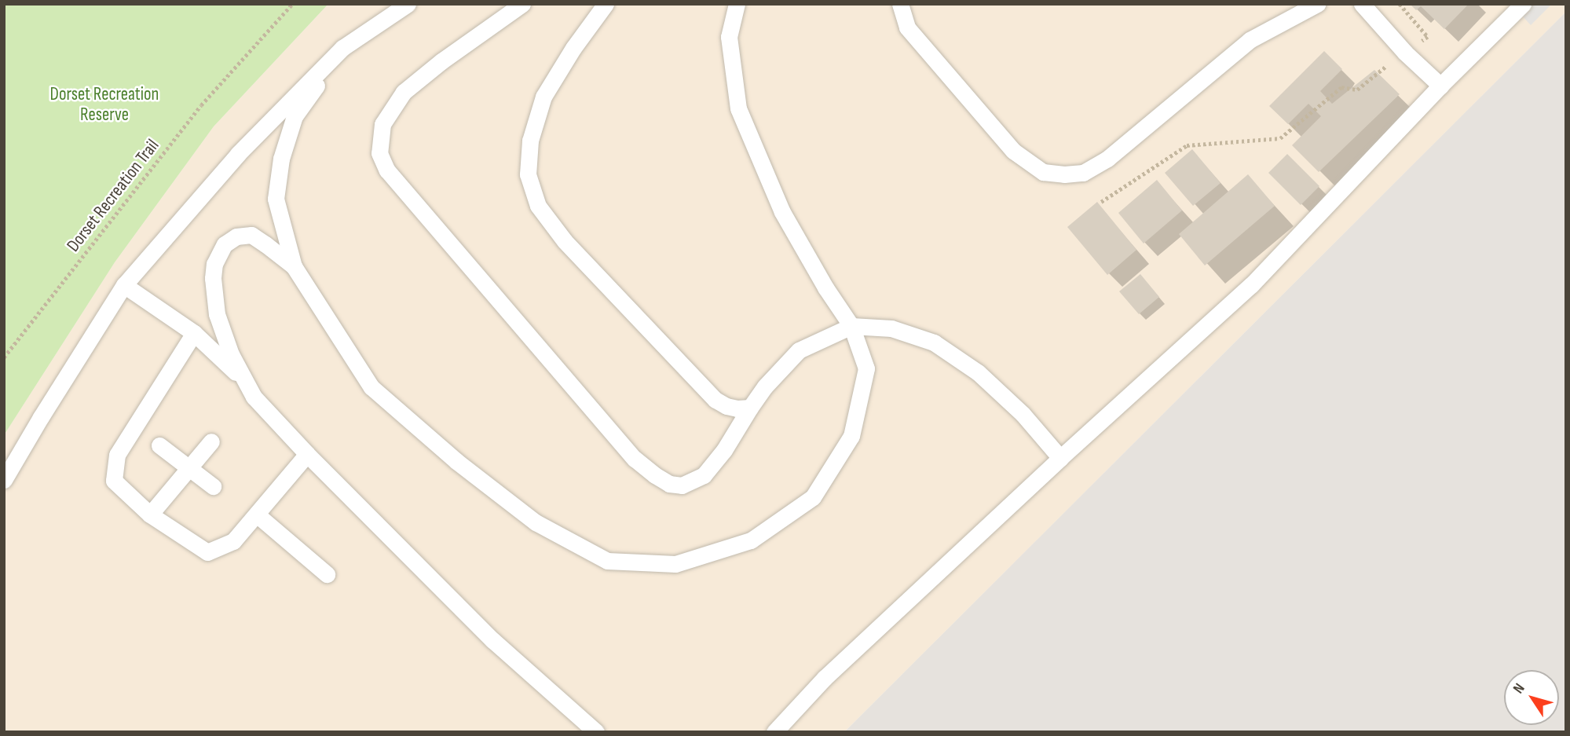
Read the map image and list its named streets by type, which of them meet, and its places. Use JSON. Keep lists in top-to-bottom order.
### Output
{
  "streets": {
    "path": ["Dorset Recreation Trail"]
  },
  "parks": ["Dorset Recreation Reserve"],
  "north": "top left"
}
